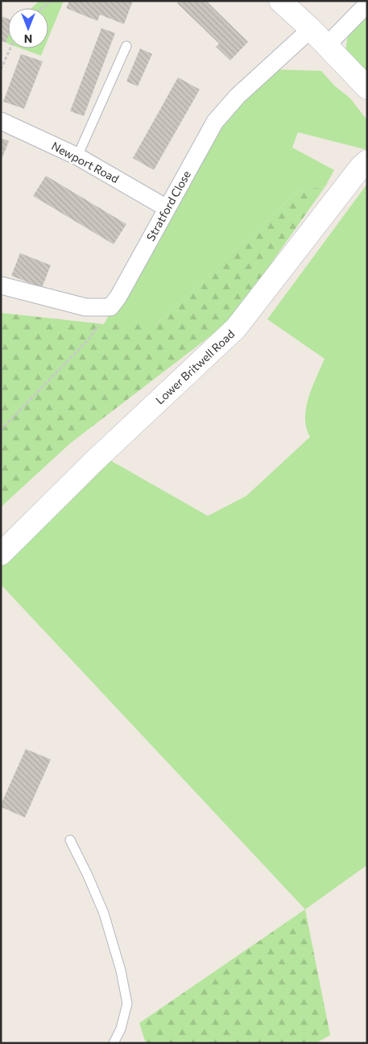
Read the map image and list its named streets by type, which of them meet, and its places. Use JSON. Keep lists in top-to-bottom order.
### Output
{
  "streets": {
    "street": ["Newport Road", "Stratford Close", "Lower Britwell Road"]
  },
  "crossings": [
    ["Newport Road", "Stratford Close"]
  ],
  "north": "bottom"
}
